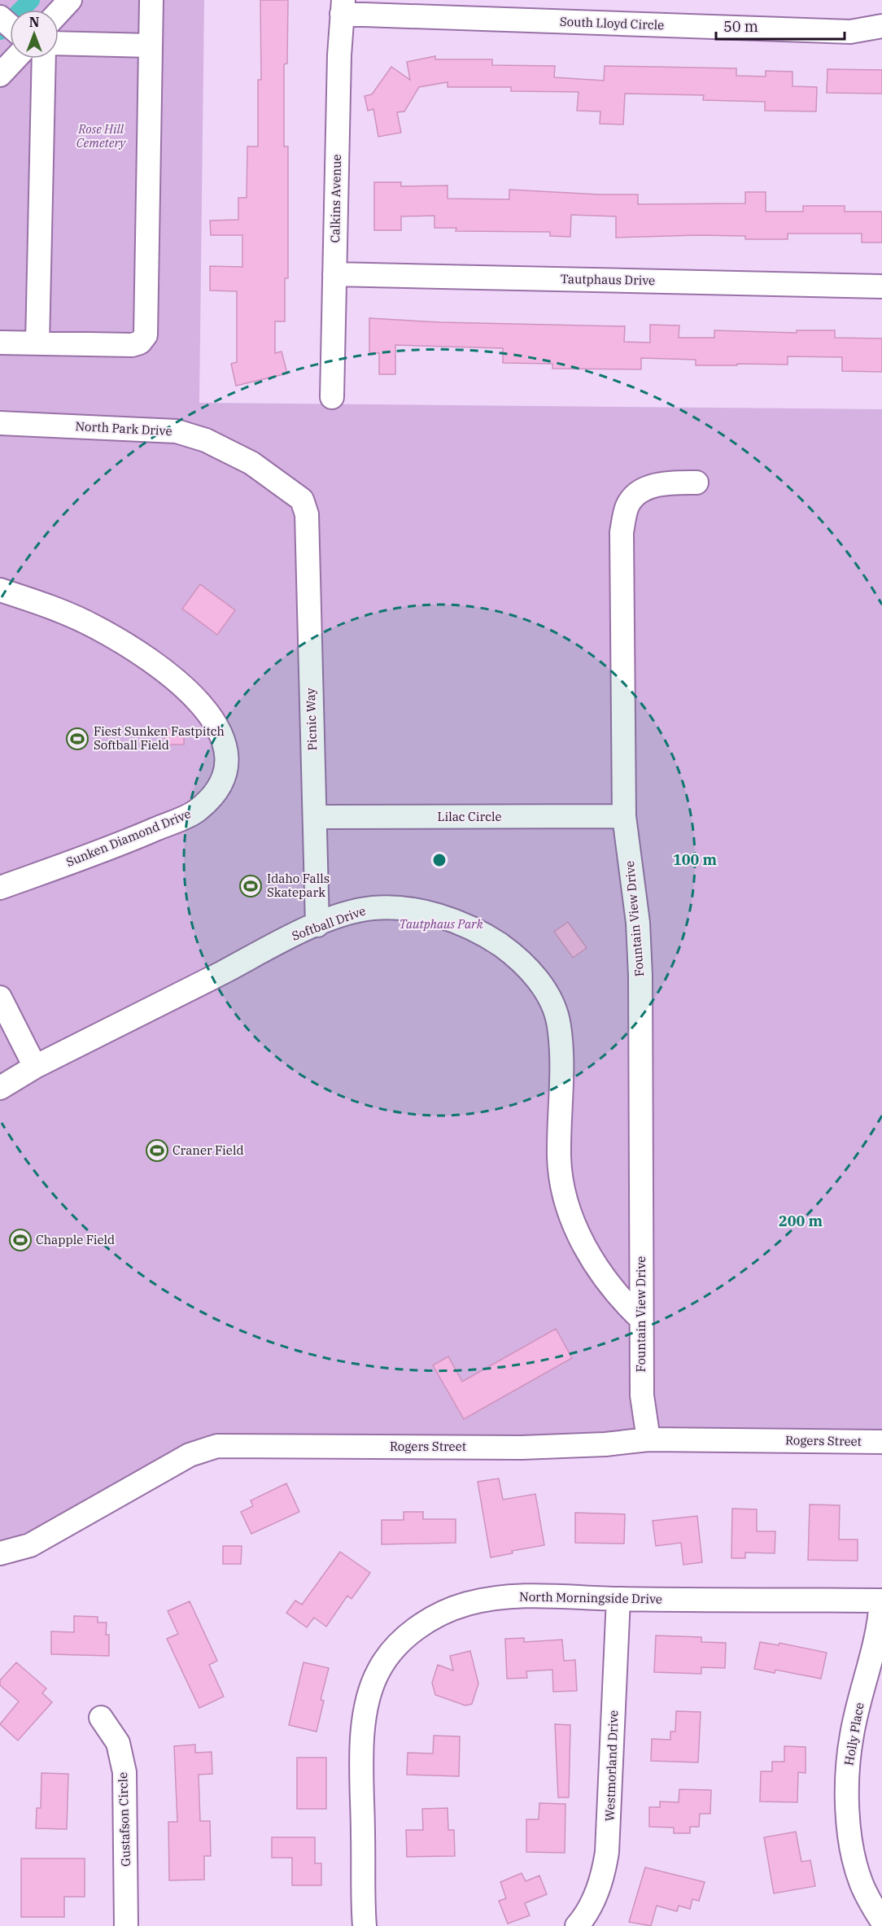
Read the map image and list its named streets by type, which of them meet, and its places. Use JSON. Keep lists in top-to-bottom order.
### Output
{
  "streets": {
    "street": [
      "South Lloyd Circle",
      "Calkins Avenue",
      "Tautphaus Drive",
      "North Park Drive",
      "Picnic Way",
      "Lilac Circle",
      "Sunken Diamond Drive",
      "Fountain View Drive",
      "Softball Drive",
      "Rogers Street",
      "North Morningside Drive",
      "Holly Place",
      "Westmorland Drive",
      "Gustafson Circle"
    ]
  },
  "crossings": [
    ["South Lloyd Circle", "Calkins Avenue"],
    ["Calkins Avenue", "Tautphaus Drive"],
    ["North Park Drive", "Picnic Way"],
    ["Picnic Way", "Lilac Circle"],
    ["Picnic Way", "Softball Drive"],
    ["Lilac Circle", "Fountain View Drive"],
    ["Fountain View Drive", "Softball Drive"],
    ["Fountain View Drive", "Rogers Street"],
    ["North Morningside Drive", "Holly Place"],
    ["North Morningside Drive", "Westmorland Drive"]
  ],
  "parks": ["Rose Hill Cemetery", "Tautphaus Park"],
  "places": {
    "sports": [
      "Fiest Sunken Fastpitch Softball Field",
      "Idaho Falls Skatepark",
      "Craner Field",
      "Chapple Field"
    ]
  },
  "scale_bar": "50 m",
  "north": "top",
  "rings": ["100 m", "200 m"]
}
